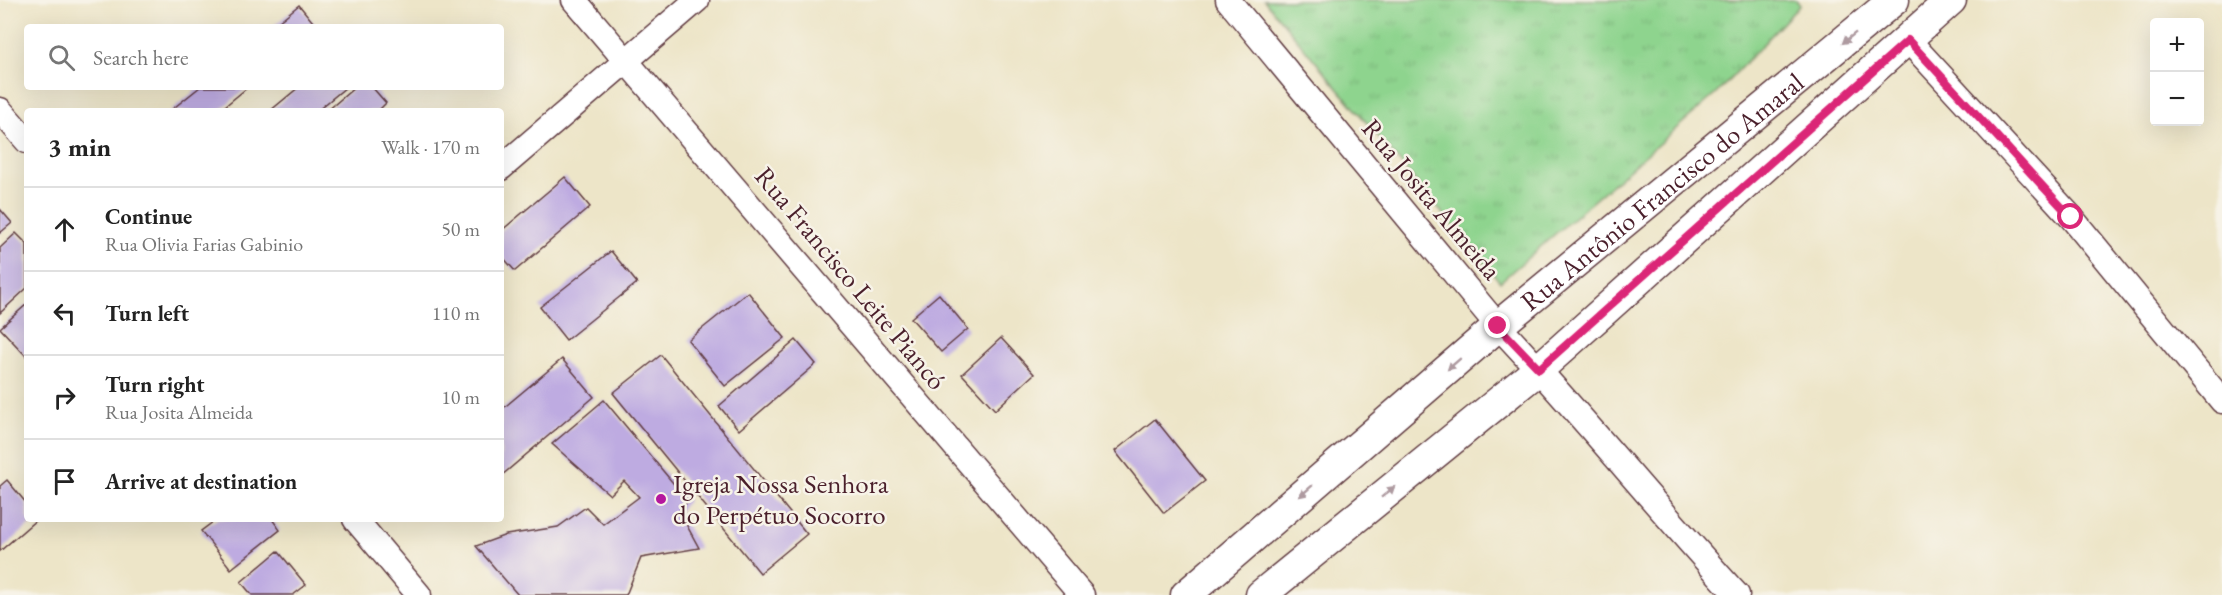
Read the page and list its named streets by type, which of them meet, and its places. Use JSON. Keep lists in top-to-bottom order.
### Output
{
  "streets": {
    "street": ["Rua Antônio Francisco do Amaral", "Rua Josita Almeida", "Rua Francisco Leite Piancó"]
  },
  "crossings": [
    ["Rua Antônio Francisco do Amaral", "Rua Josita Almeida"]
  ],
  "places": ["Igreja Nossa Senhora do Perpétuo Socorro"],
  "page": {
    "map_buttons": ["+", "−"],
    "search": "Search here",
    "heading": ["3 min", "Walk · 170 m"],
    "list": [
      ["Continue", "Rua Olivia Farias Gabinio", "50 m"],
      ["Turn left", "110 m"],
      ["Turn right", "Rua Josita Almeida", "10 m"],
      "Arrive at destination"
    ]
  }
}
